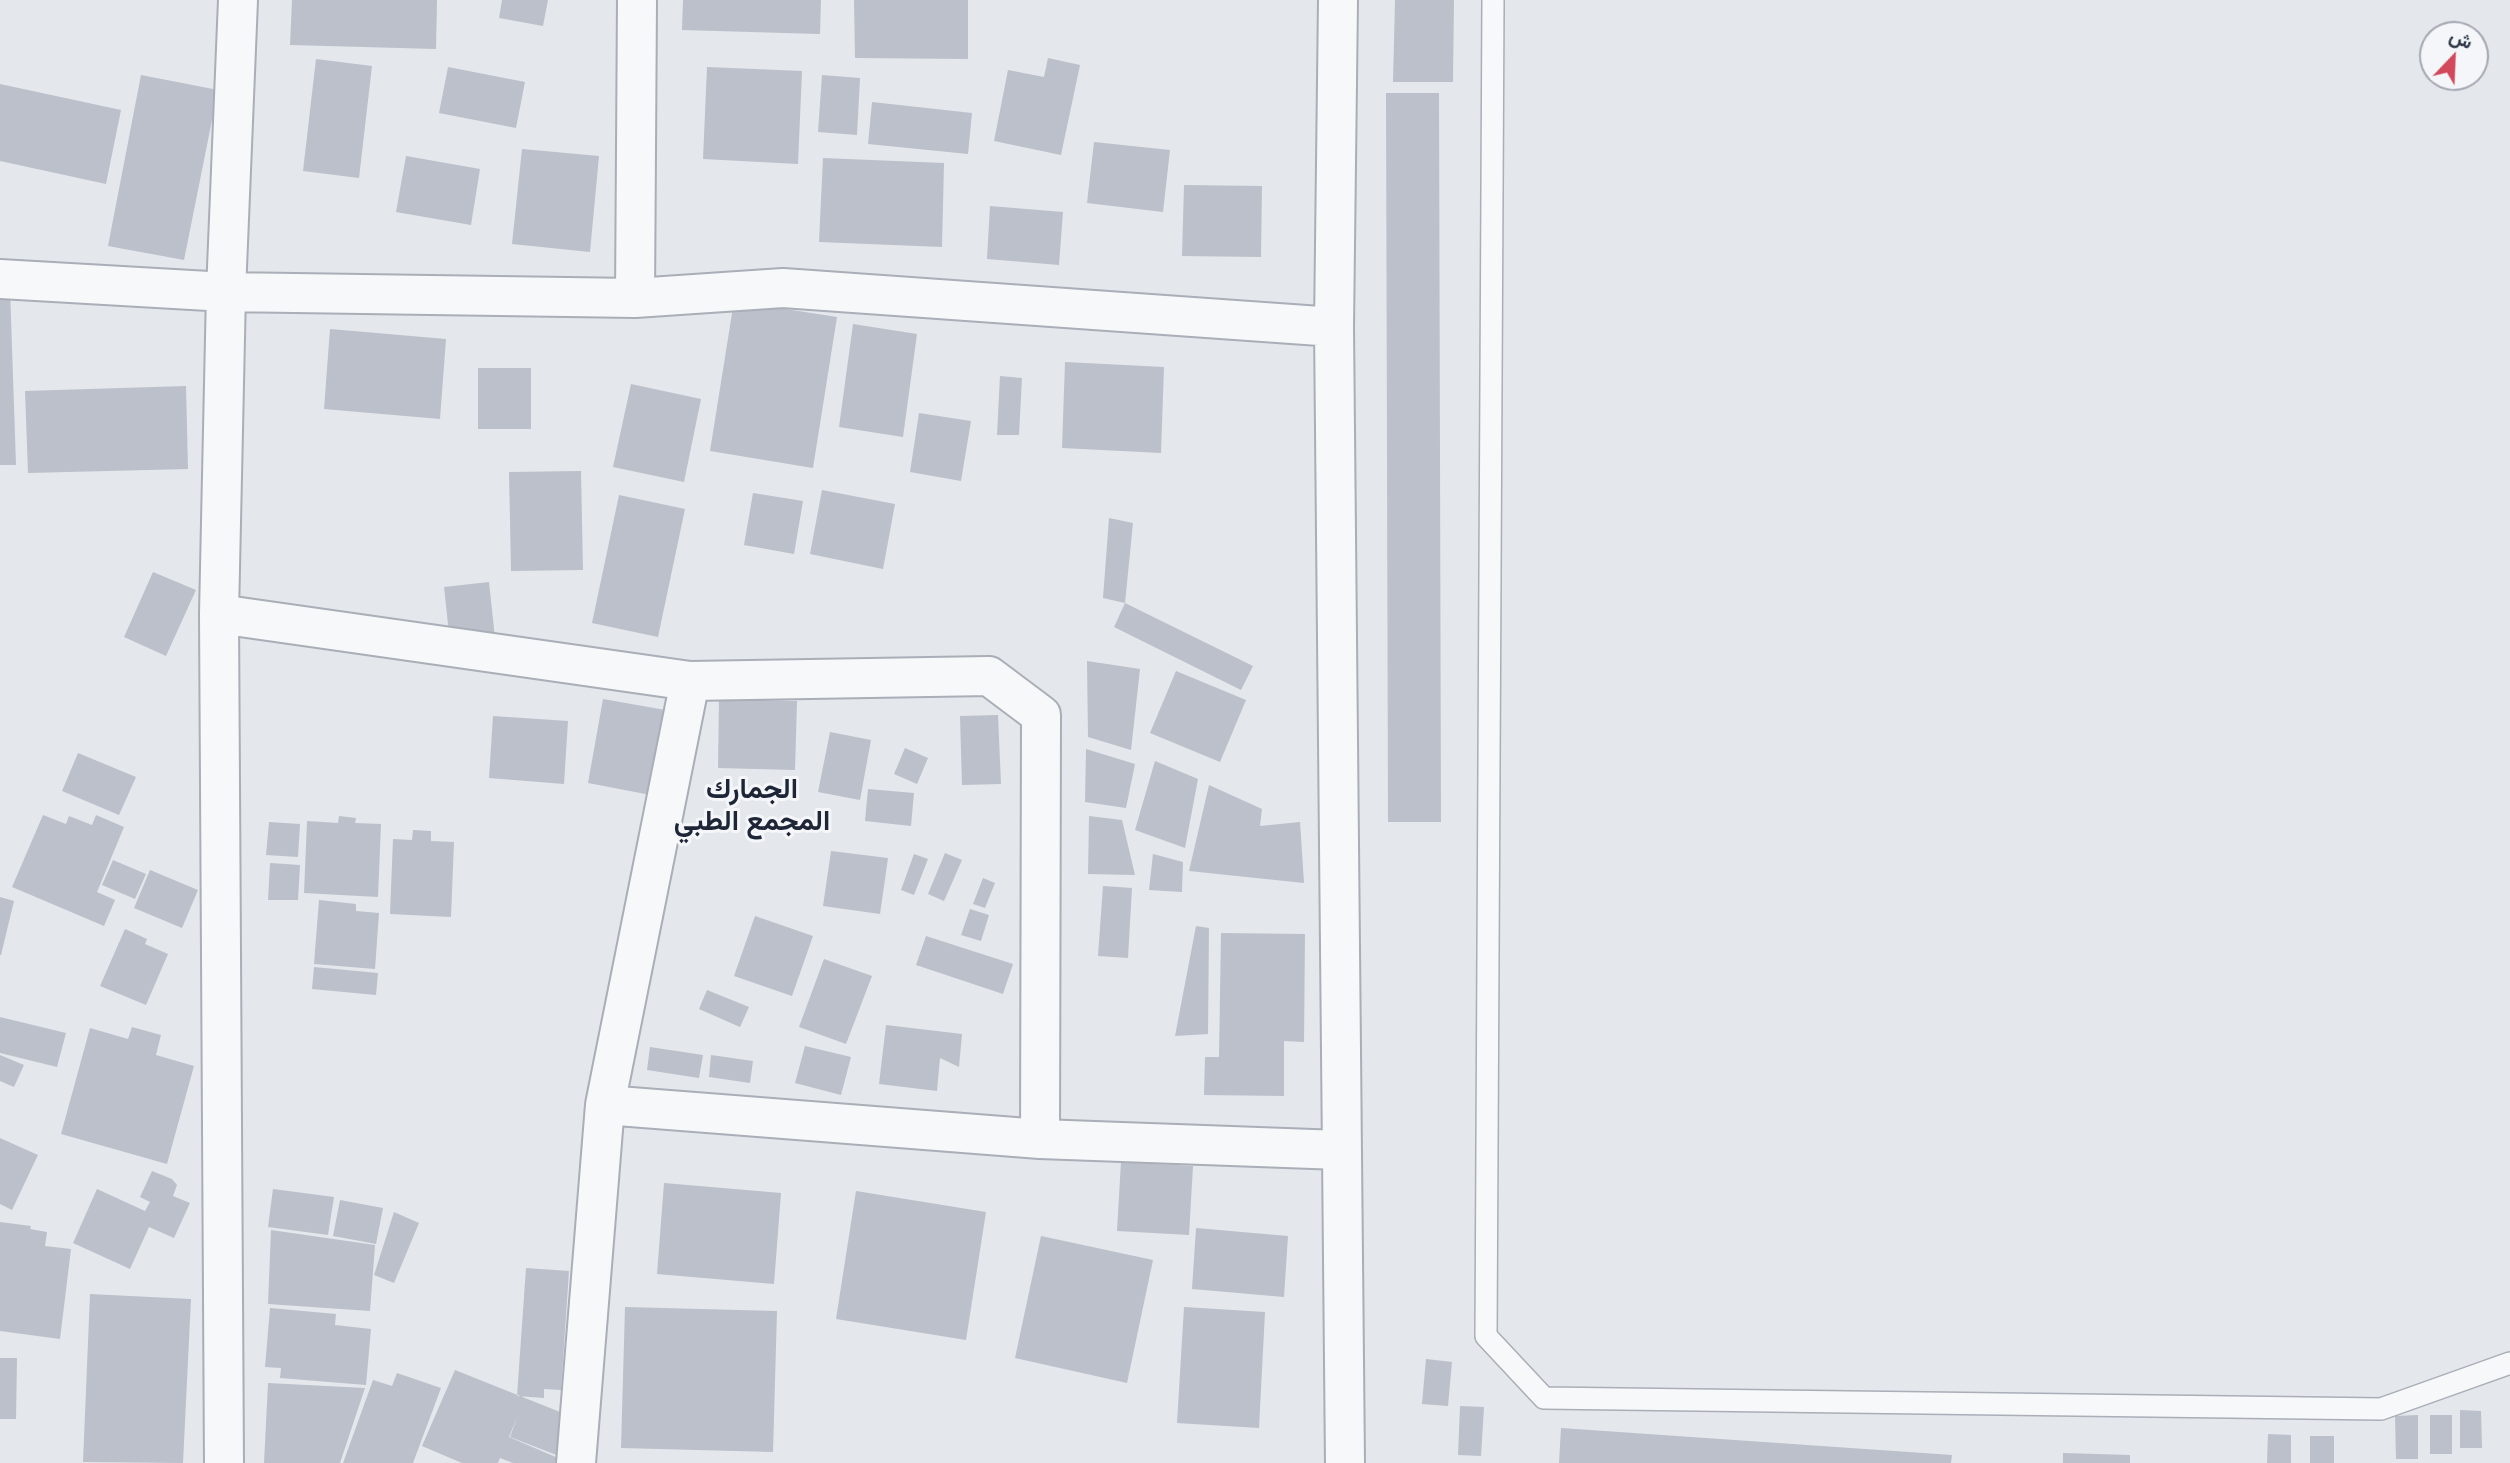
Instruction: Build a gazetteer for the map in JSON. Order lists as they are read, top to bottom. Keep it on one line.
{"districts":["الجمارك المجمع الطبي"],"north":"top right"}
